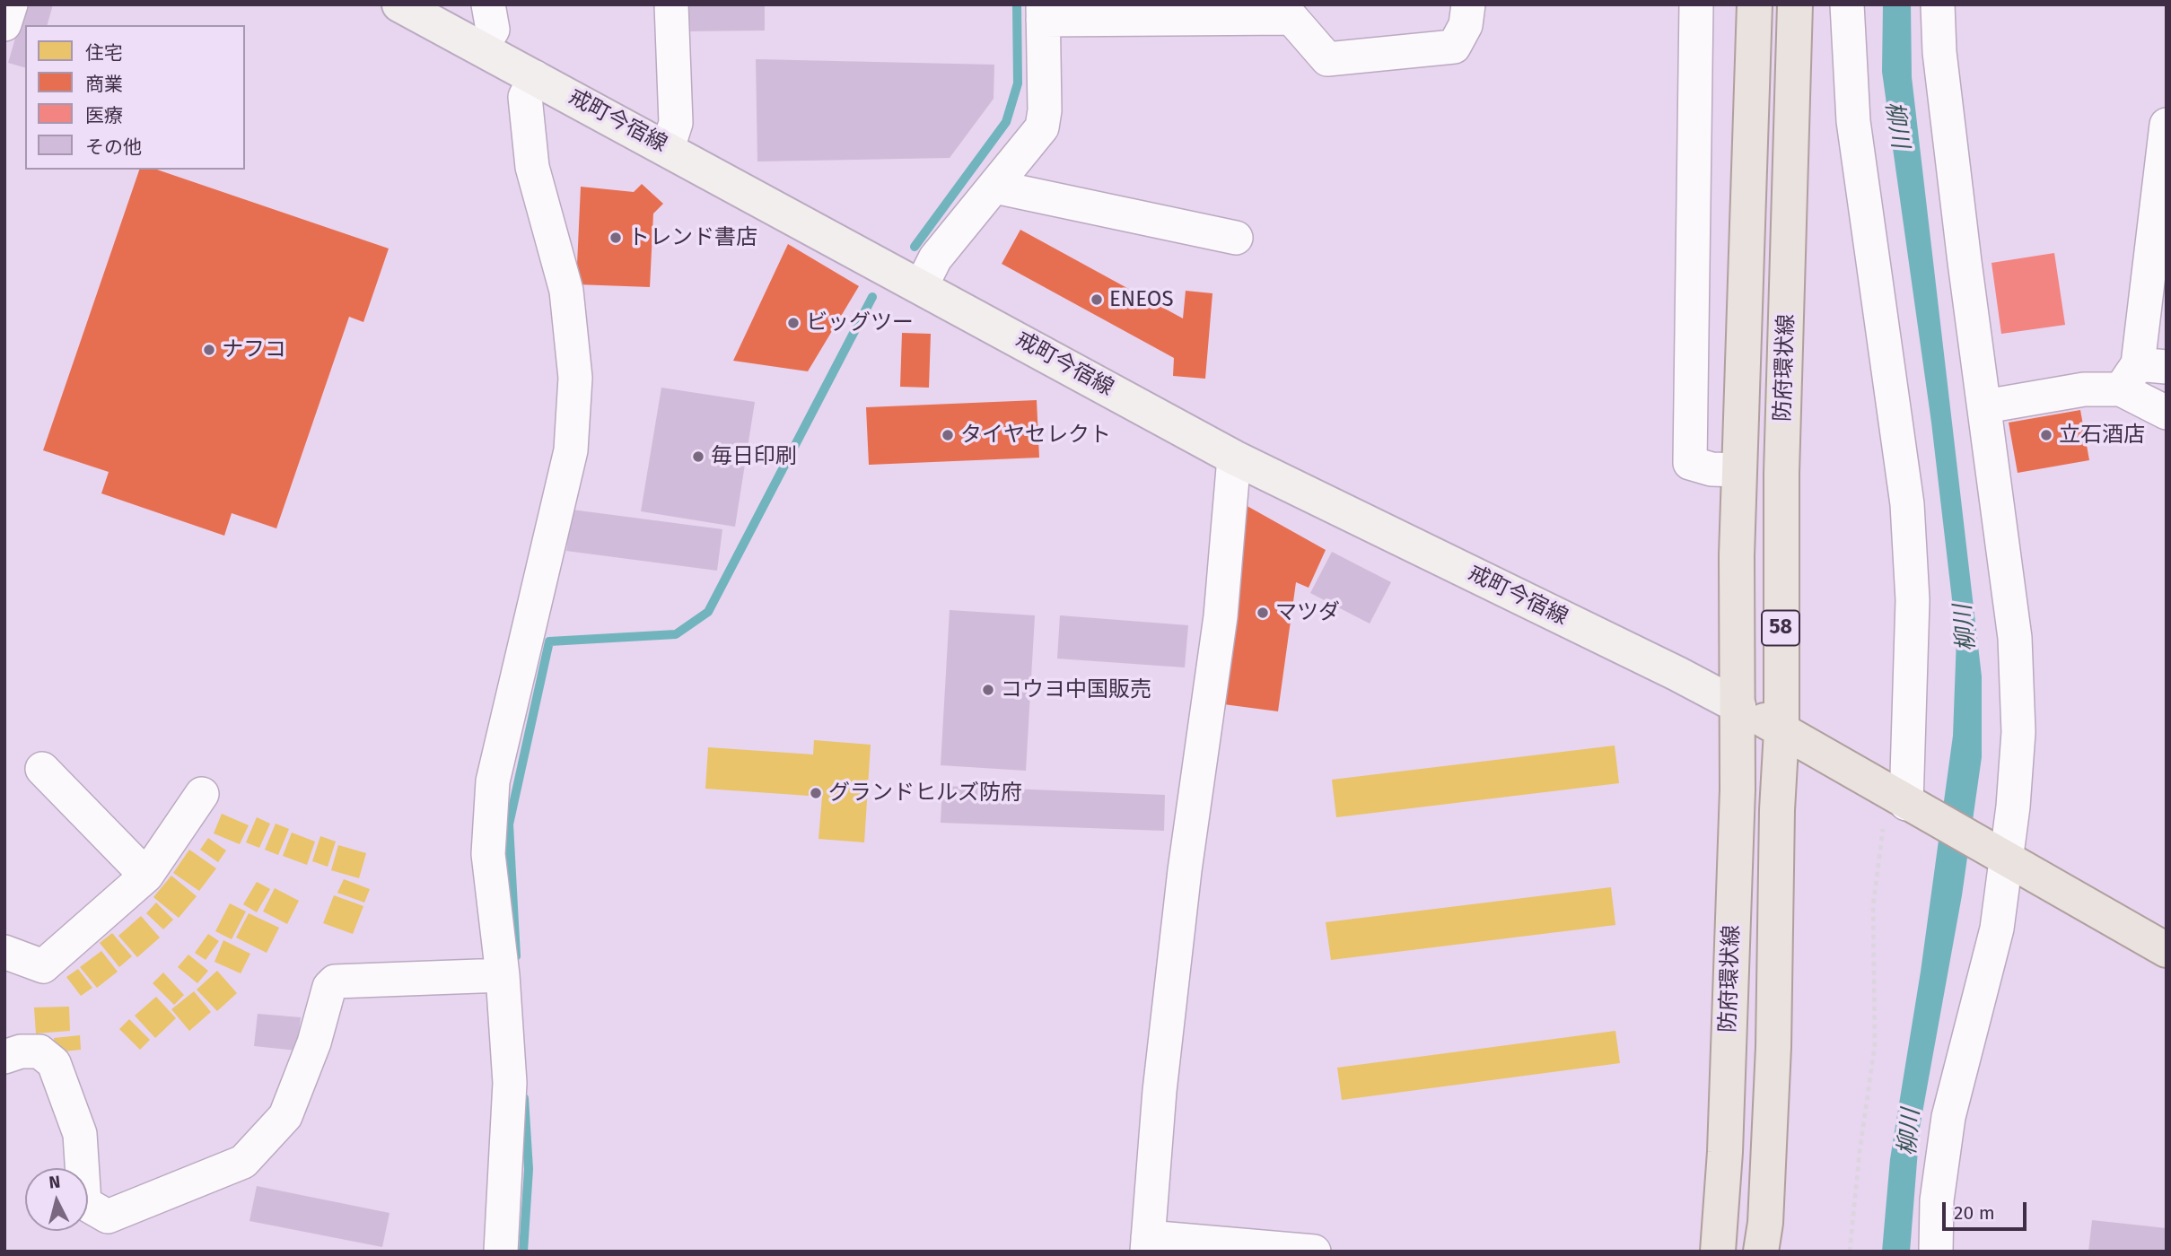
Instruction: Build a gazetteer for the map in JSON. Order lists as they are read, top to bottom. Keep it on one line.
{"streets":{"main road":["防府環状線","58"],"street":["戒町今宿線"]},"crossings":[["戒町今宿線","防府環状線"]],"water":["柳川"],"places":["トレンド書店","ENEOS","ビッグツー","ナフコ","タイヤセレクト","立石酒店","毎日印刷","マツダ","コウヨ中国販売","グランドヒルズ防府"],"legend":["住宅","商業","医療","その他"],"scale_bar":"20 m","north":"top"}
